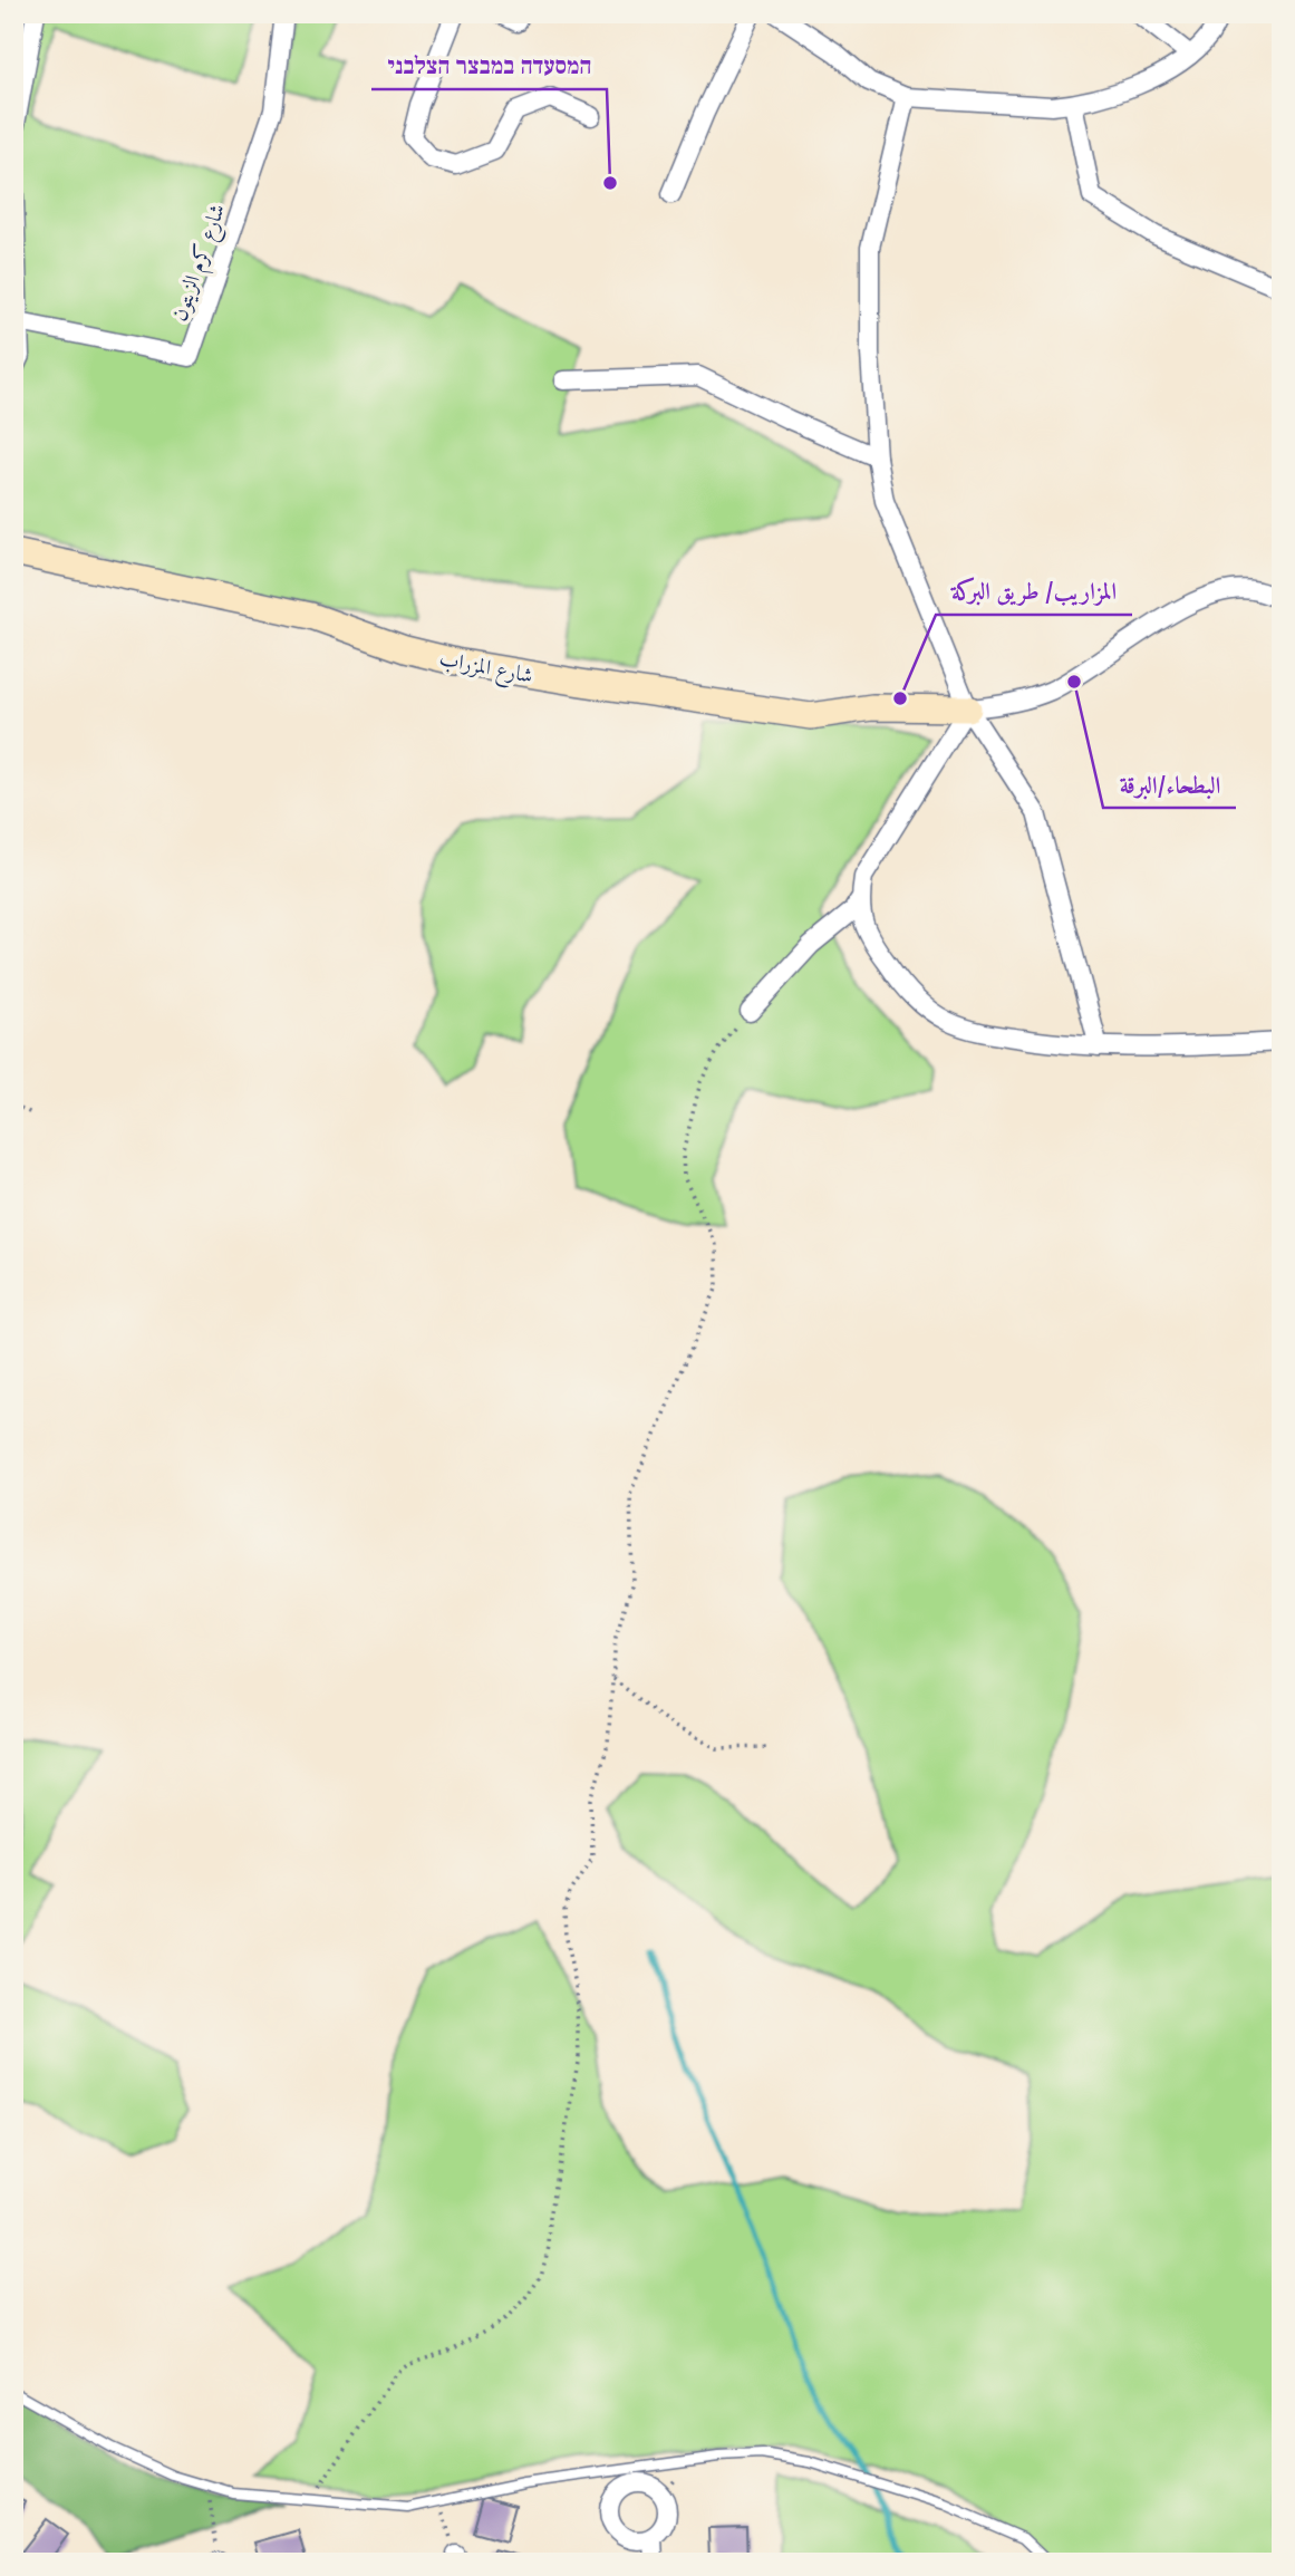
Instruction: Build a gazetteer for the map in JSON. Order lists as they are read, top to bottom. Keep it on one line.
{"streets":{"street":["شارع كرم الزيتون","شارع المزراب"]},"places":["המסעדה במבצר הצלבני","البطحاء/البرقة","المزاريب/ طريق البركة"]}
